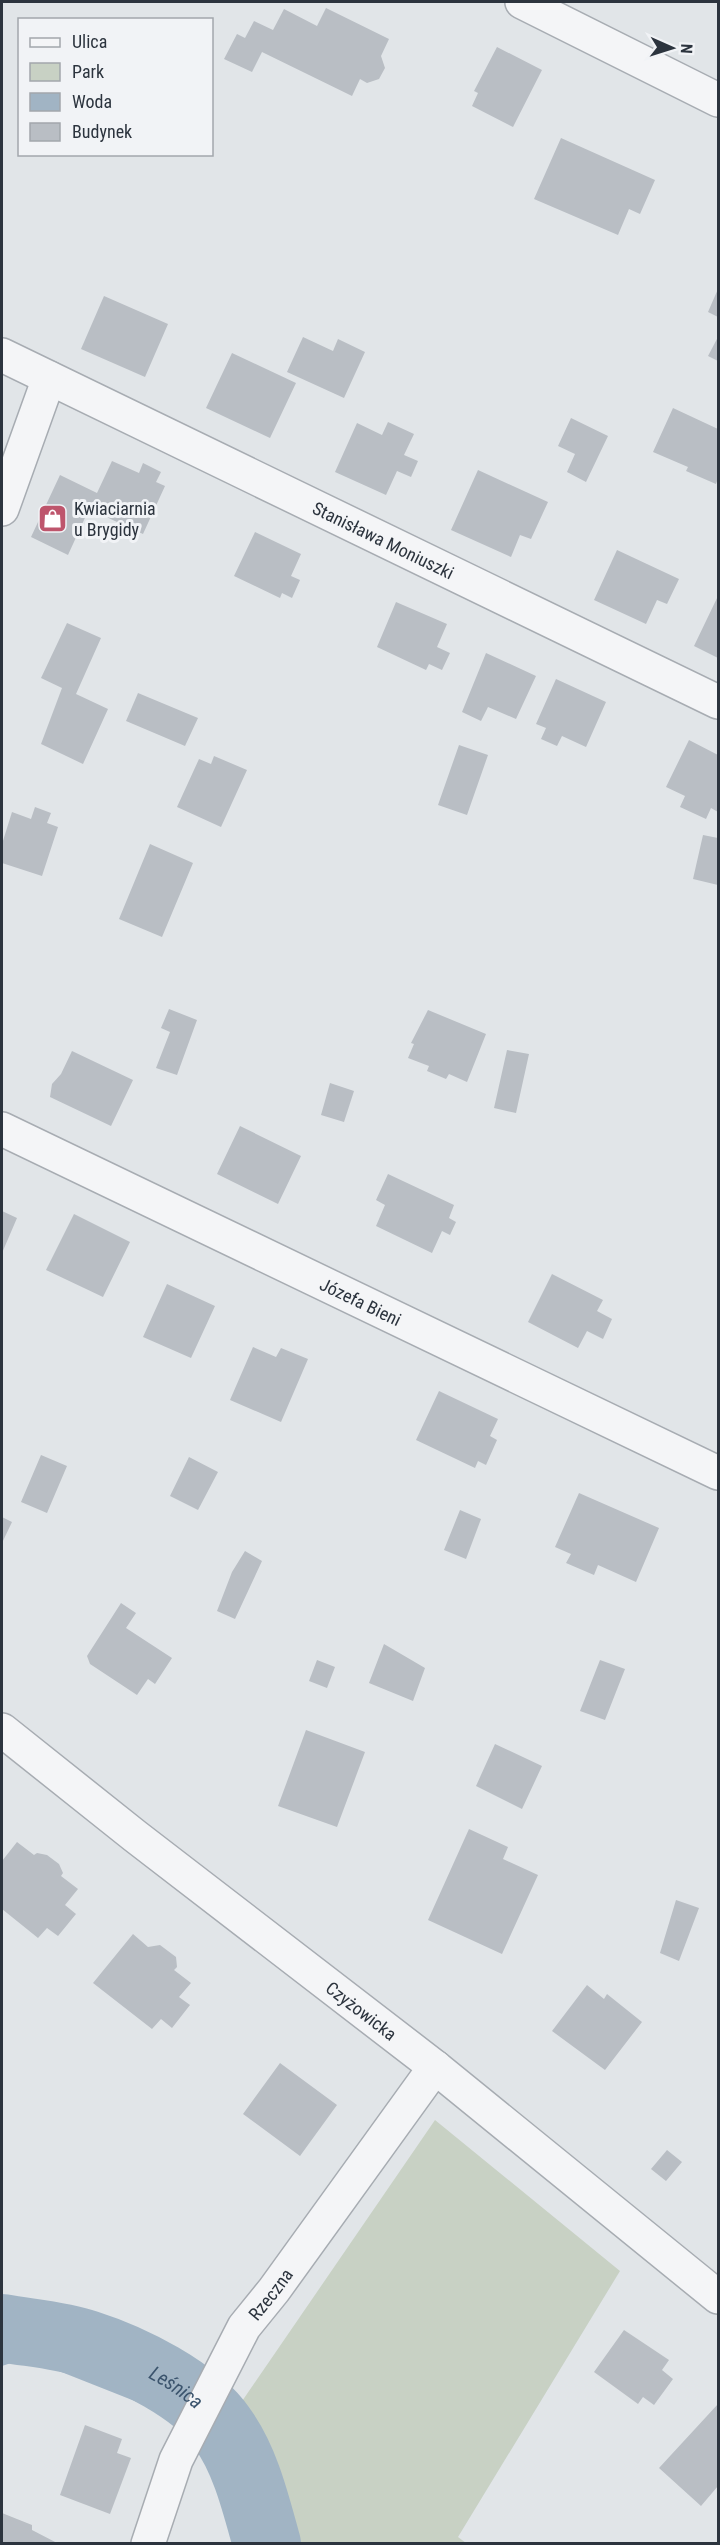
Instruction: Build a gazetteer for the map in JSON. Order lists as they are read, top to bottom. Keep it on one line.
{"streets":{"street":["Stanisława Moniuszki","Józefa Bieni","Czyżowicka","Rzeczna"]},"crossings":[["Czyżowicka","Rzeczna"]],"water":["Leśnica"],"places":{"shop":["Kwiaciarnia u Brygidy"]},"legend":["Ulica","Park","Woda","Budynek"],"north":"right"}
